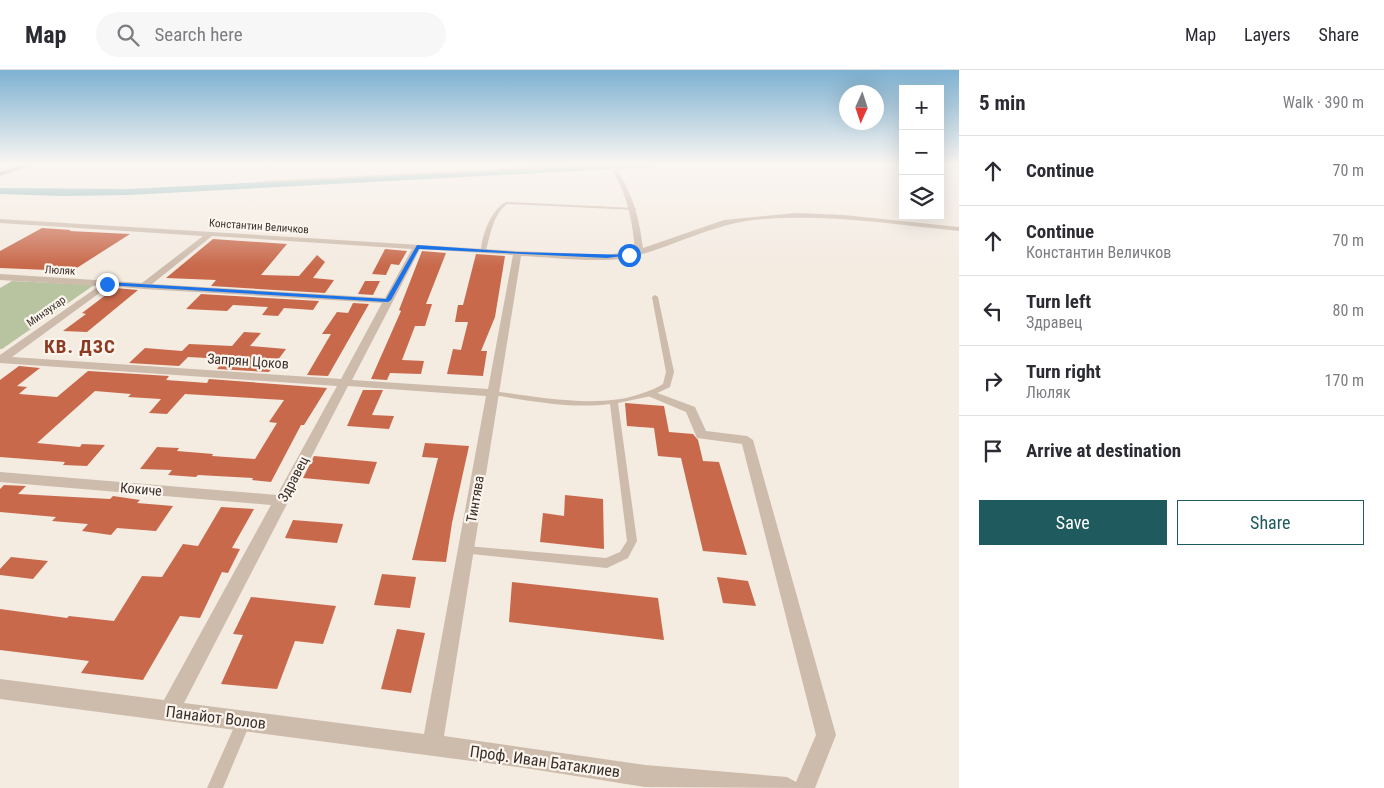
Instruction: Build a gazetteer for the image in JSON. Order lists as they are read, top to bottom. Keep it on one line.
{"streets":{"street":["Константин Величков","Люляк","Минзухар","Запрян Цоков","Здравец","Кокиче","Тинтява","Панайот Волов","Проф. Иван Батаклиев"]},"crossings":[["Константин Величков","Здравец"],["Константин Величков","Тинтява"],["Люляк","Минзухар"],["Люляк","Здравец"],["Минзухар","Запрян Цоков"],["Запрян Цоков","Здравец"],["Запрян Цоков","Тинтява"],["Здравец","Кокиче"],["Здравец","Панайот Волов"],["Тинтява","Панайот Волов"],["Тинтява","Проф. Иван Батаклиев"],["Панайот Волов","Проф. Иван Батаклиев"]],"districts":["КВ. ДЗС"],"north":"bottom","page":{"header":"Map","search":"Search here","nav":["Map","Layers","Share"],"heading":["5 min","Walk · 390 m"],"map_buttons":["+","−"],"list":[["Continue","70 m"],["Continue","Константин Величков","70 m"],["Turn left","Здравец","80 m"],["Turn right","Люляк","170 m"],"Arrive at destination"],"buttons":["Save","Share"]}}
